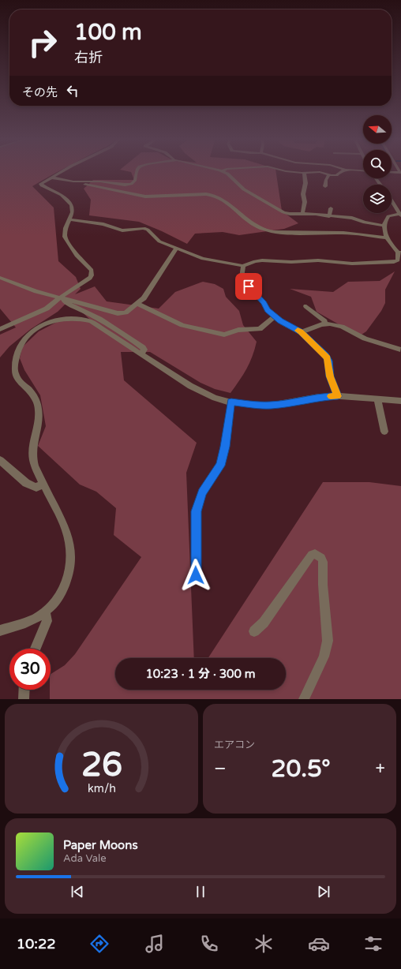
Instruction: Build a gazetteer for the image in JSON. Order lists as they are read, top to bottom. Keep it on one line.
{"north":"left","page":{"turn":["100 m","右折"],"then":"その先","limit":"30","trip":"10:23 · 1 分 · 300 m","tile":"エアコン","heat":["−","20.5°","+"],"song":["Paper Moons","Ada Vale"],"tabs":"10:22","gauge":["26","km/h"]}}
